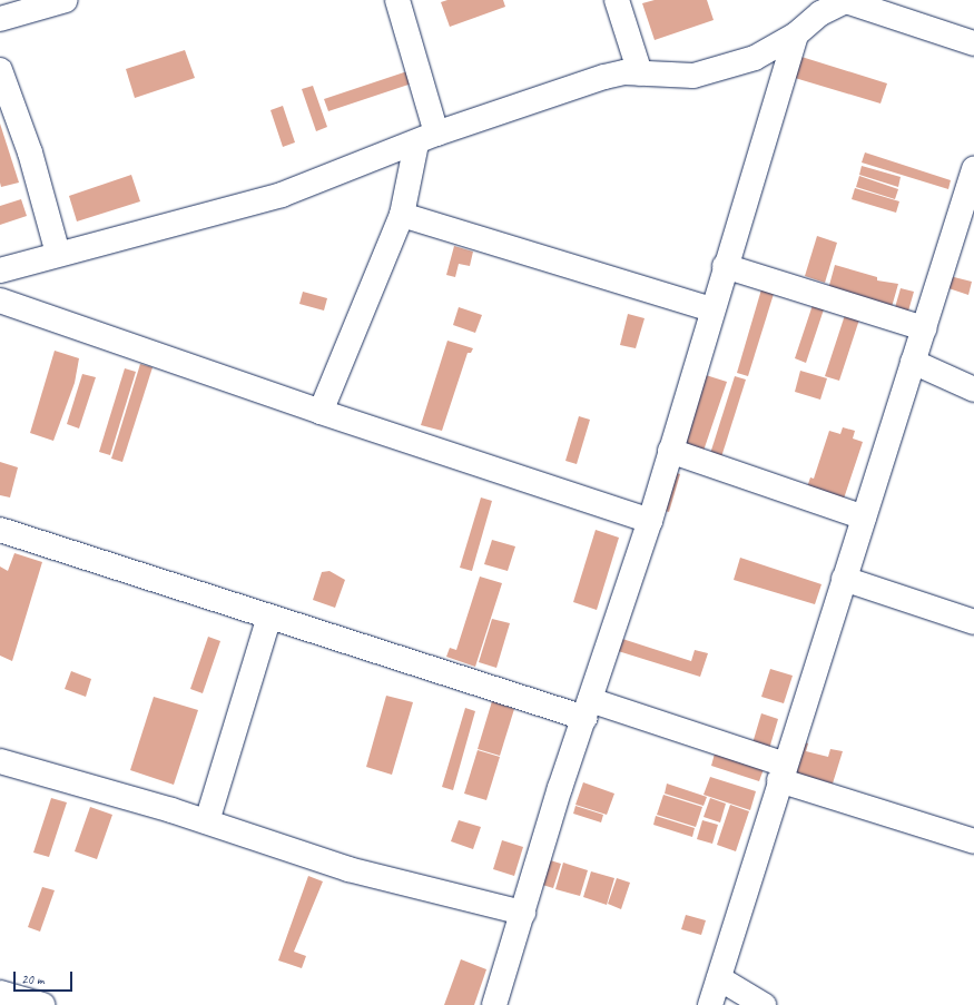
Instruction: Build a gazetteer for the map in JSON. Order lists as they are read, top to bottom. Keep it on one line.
{"scale_bar":"20 m"}
